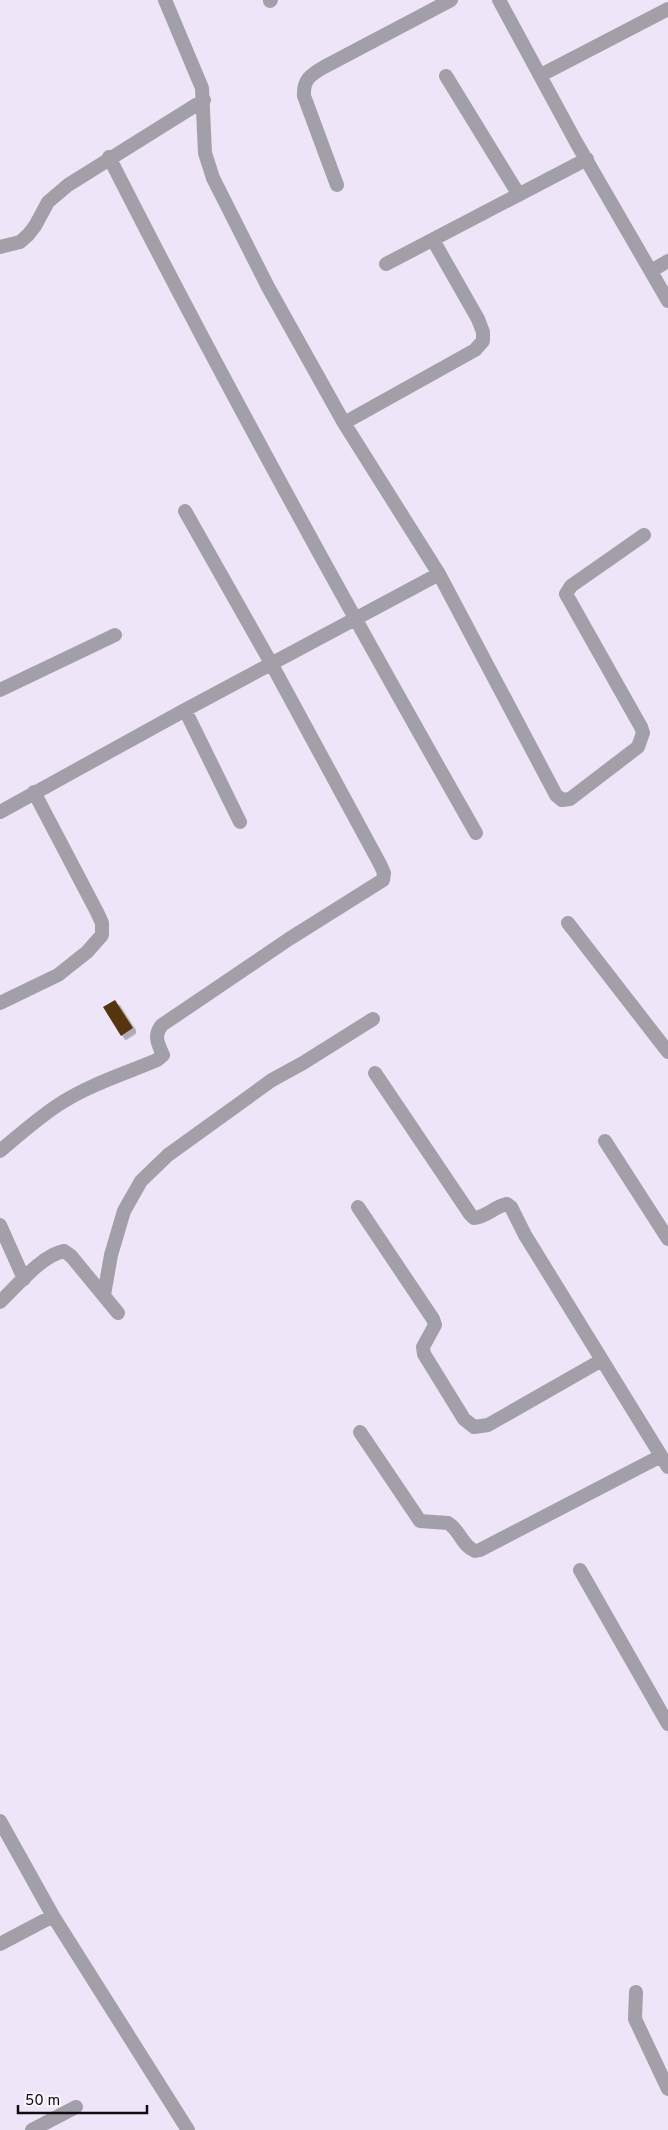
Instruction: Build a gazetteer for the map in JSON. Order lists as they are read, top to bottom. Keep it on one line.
{"scale_bar":"50 m"}
